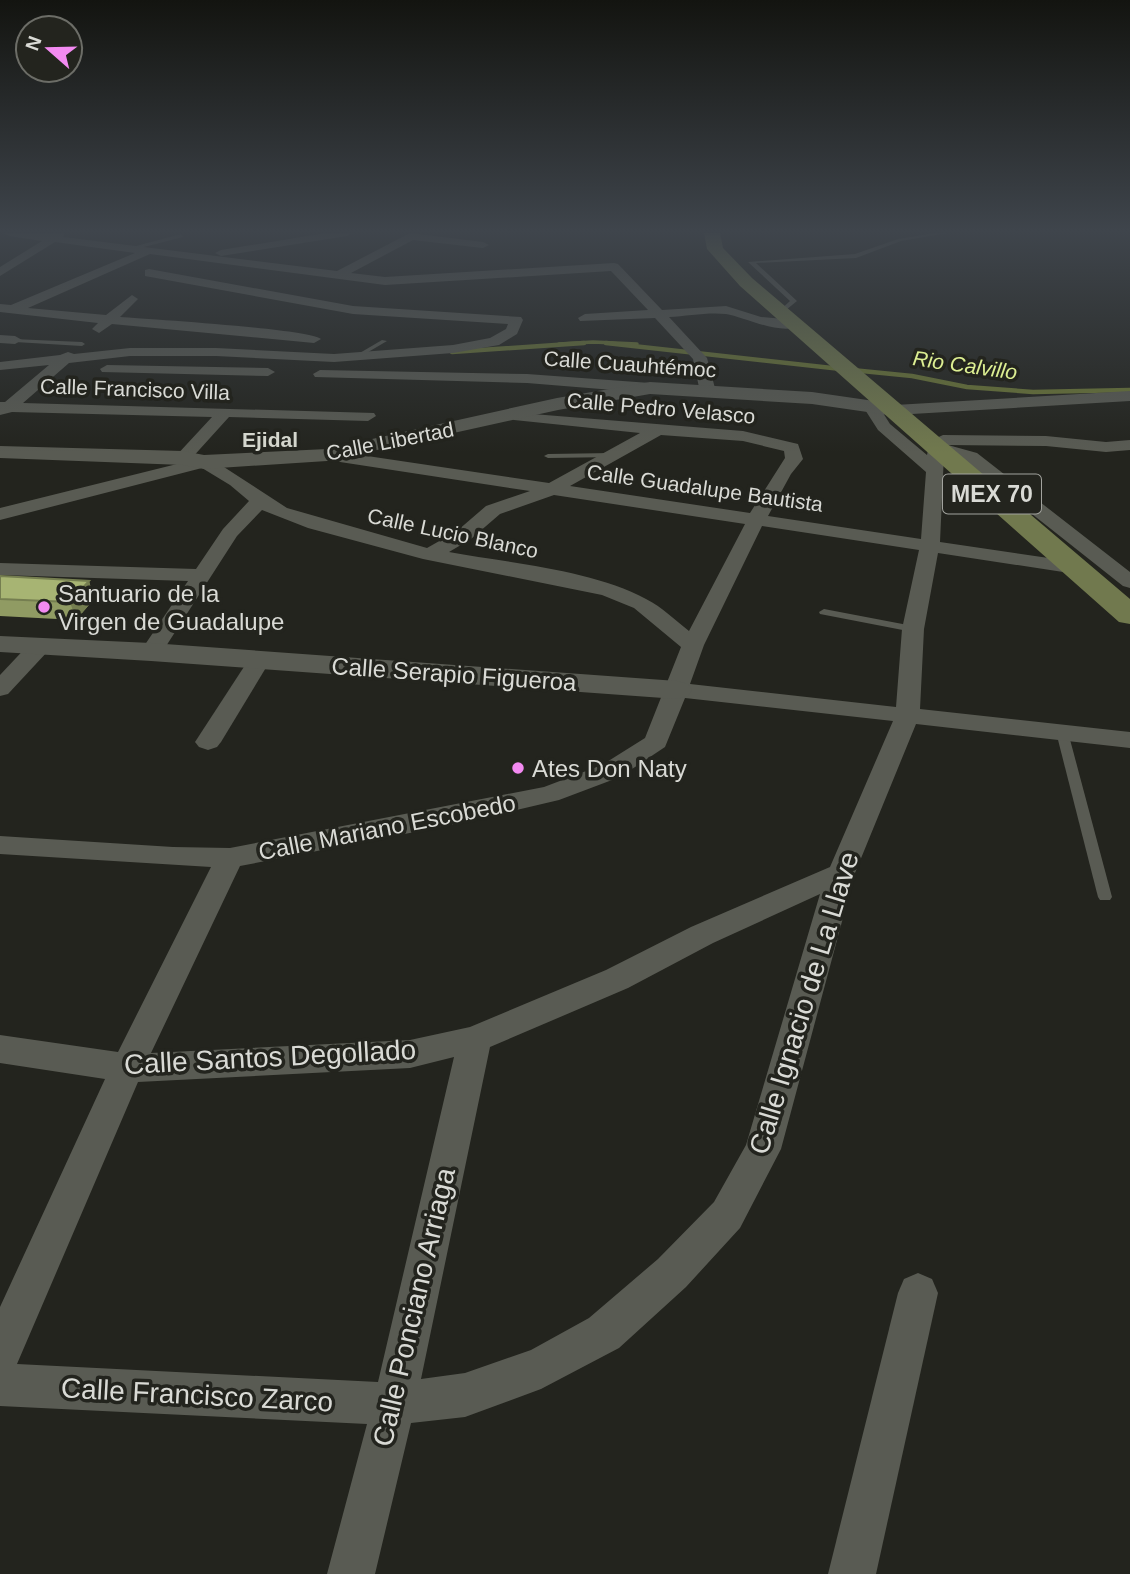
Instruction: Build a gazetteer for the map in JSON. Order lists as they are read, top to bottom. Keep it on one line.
{"streets":{"main road":["MEX 70"],"street":["Calle Cuauhtémoc","Calle Francisco Villa","Calle Pedro Velasco","Calle Libertad","Calle Guadalupe Bautista","Calle Lucio Blanco","Calle Serapio Figueroa","Calle Mariano Escobedo","Calle Ignacio de La Llave","Calle Santos Degollado","Calle Ponciano Arriaga","Calle Francisco Zarco"]},"crossings":[["Calle Cuauhtémoc","Calle Libertad"],["Calle Cuauhtémoc","MEX 70"],["Calle Pedro Velasco","Calle Libertad"],["Calle Pedro Velasco","Calle Mariano Escobedo"],["Calle Libertad","Calle Guadalupe Bautista"],["Calle Libertad","Calle Lucio Blanco"],["Calle Guadalupe Bautista","MEX 70"],["Calle Guadalupe Bautista","Calle Mariano Escobedo"],["Calle Guadalupe Bautista","Calle Ignacio de La Llave"],["MEX 70","Calle Ignacio de La Llave"],["Calle Lucio Blanco","Calle Mariano Escobedo"],["Calle Serapio Figueroa","Calle Mariano Escobedo"],["Calle Serapio Figueroa","Calle Ignacio de La Llave"],["Calle Ignacio de La Llave","Calle Santos Degollado"],["Calle Ignacio de La Llave","Calle Ponciano Arriaga"],["Calle Ignacio de La Llave","Calle Francisco Zarco"],["Calle Santos Degollado","Calle Ponciano Arriaga"],["Calle Ponciano Arriaga","Calle Francisco Zarco"]],"districts":["Ejidal"],"water":["Rio Calvillo"],"places":["Santuario de la Virgen de Guadalupe","Ates Don Naty"],"north":"left"}
